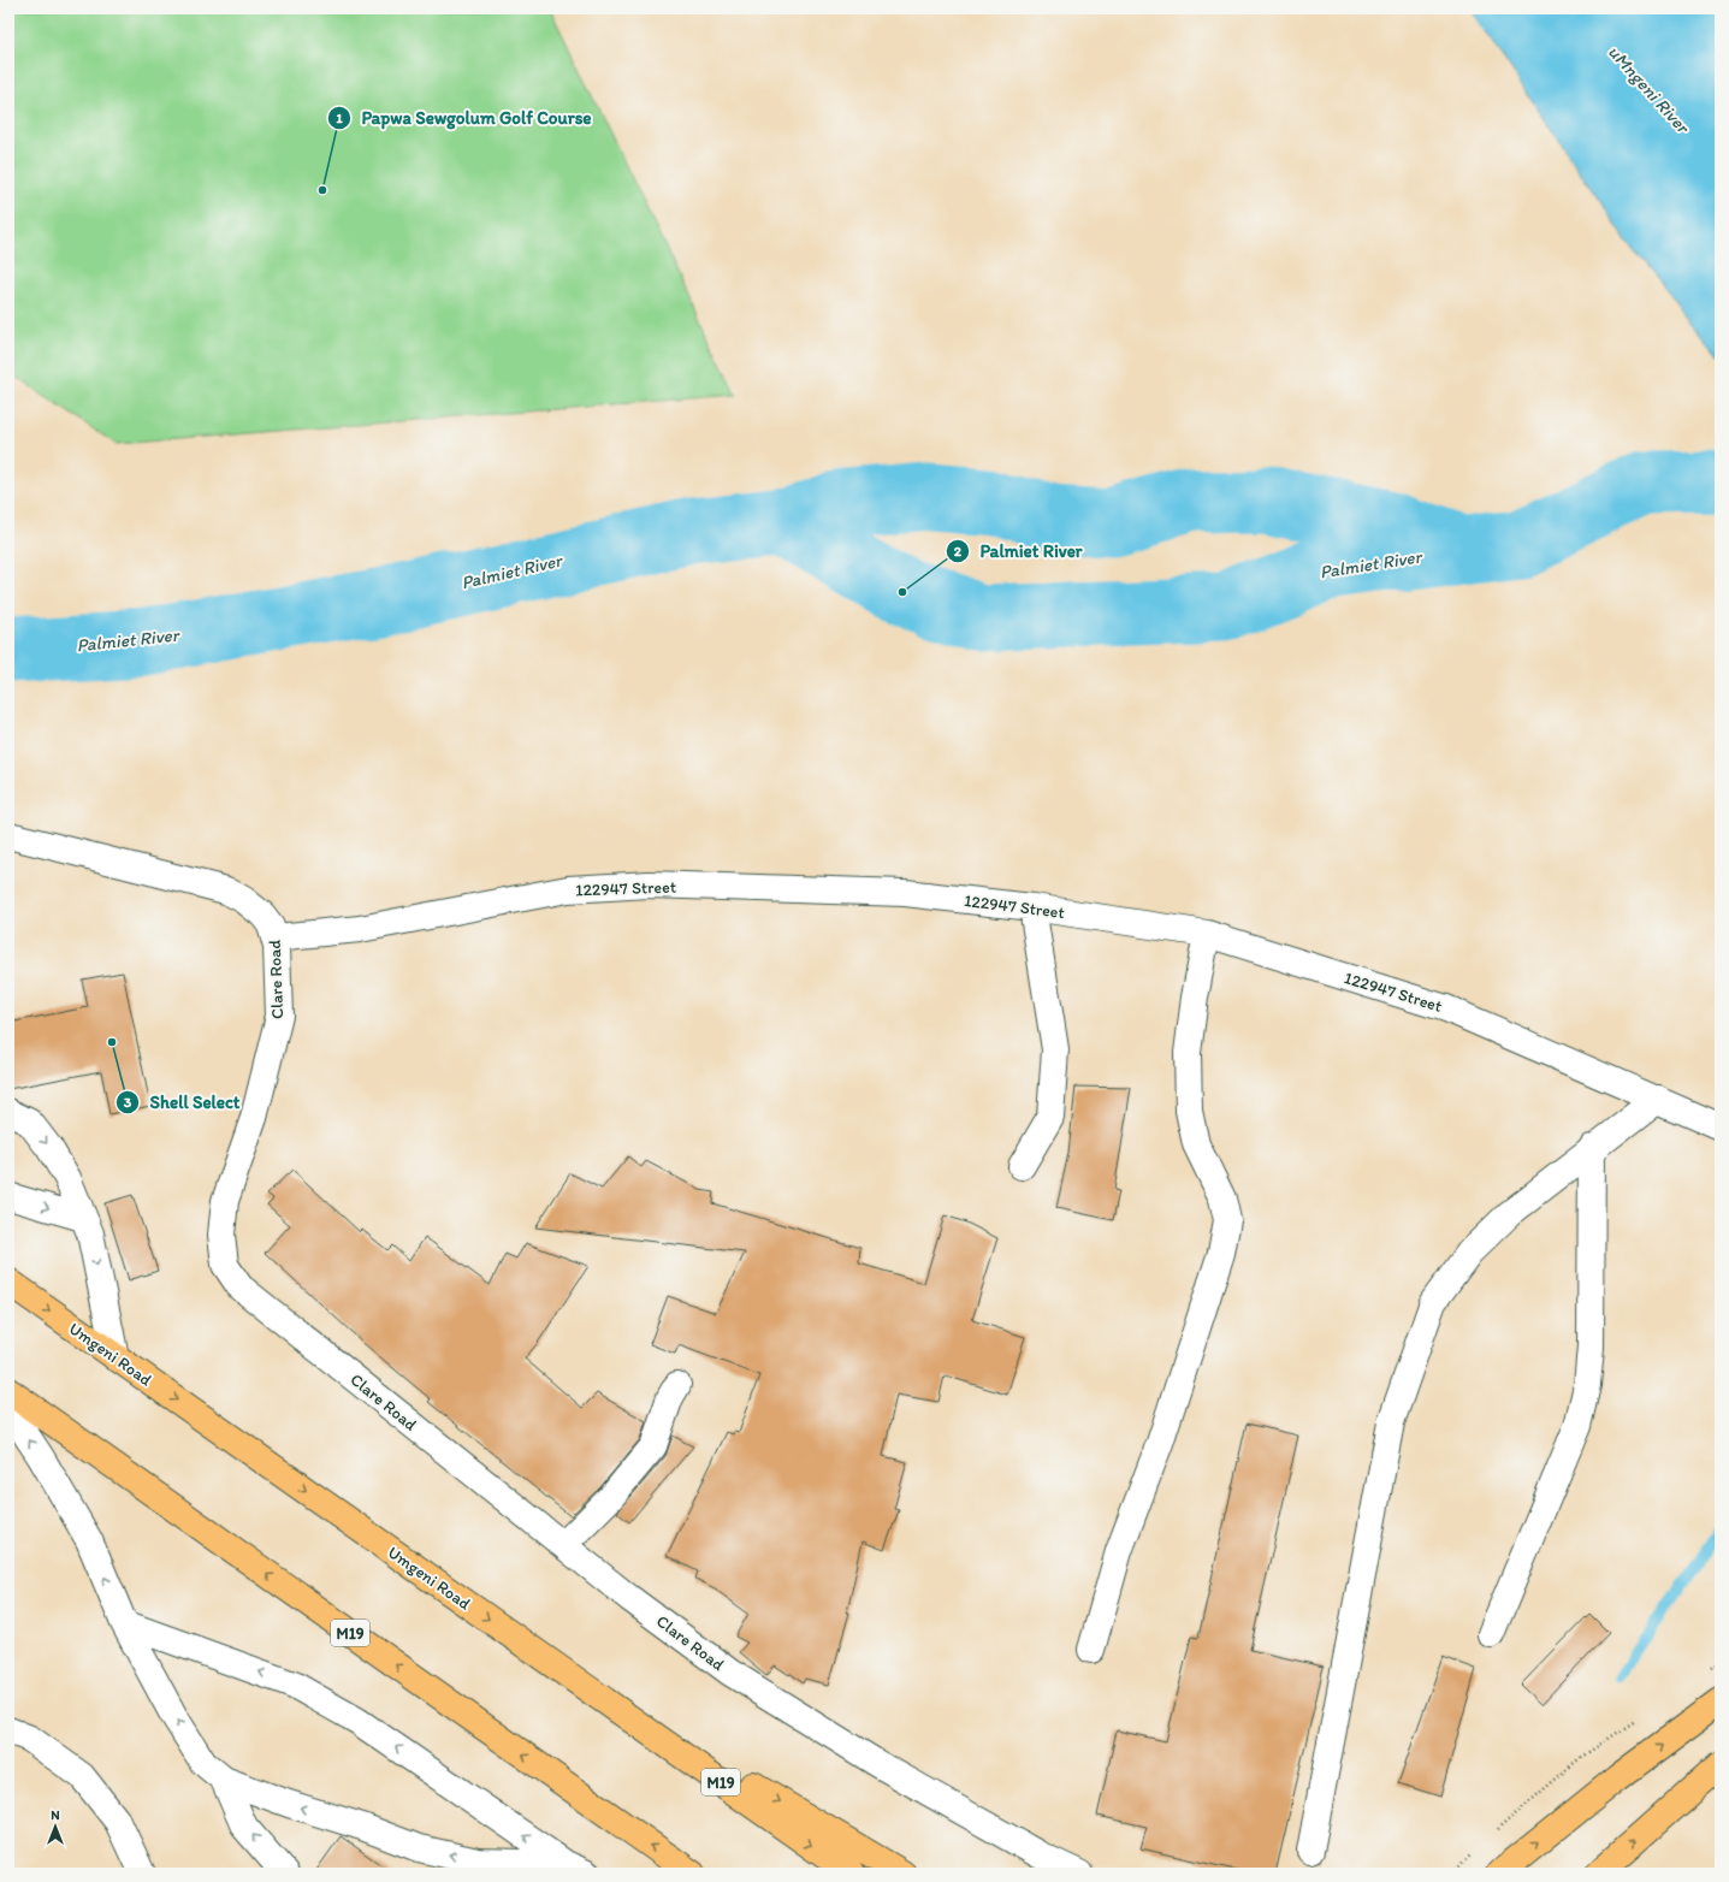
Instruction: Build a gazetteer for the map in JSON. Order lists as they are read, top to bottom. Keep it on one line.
{"streets":{"highway":["Umgeni Road","M19"],"street":["122947 Street","Clare Road"]},"crossings":[["122947 Street","Clare Road"]],"water":["uMngeni River","Palmiet River"],"places":["Papwa Sewgolum Golf Course","Palmiet River","Shell Select"],"north":"top"}
